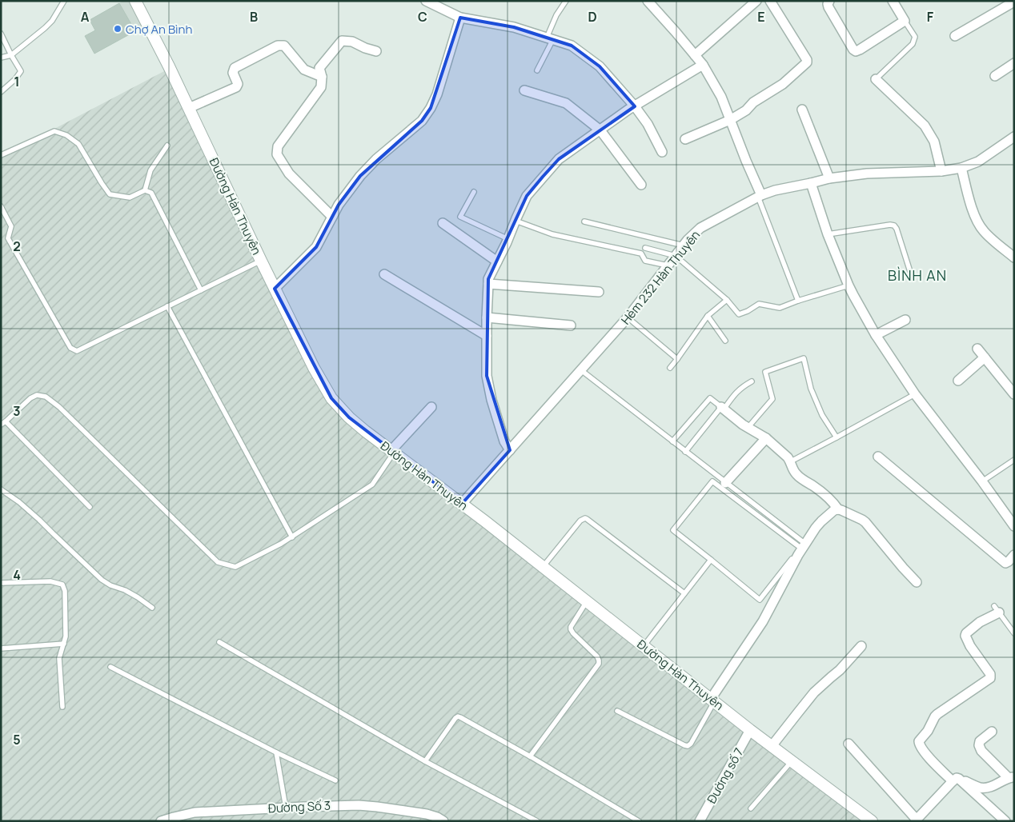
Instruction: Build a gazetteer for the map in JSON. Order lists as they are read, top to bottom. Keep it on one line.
{"streets":{"street":["Đường Hàn Thuyên","Hẻm 232 Hàn Thuyên","Đường số 7","Đường Số 3"]},"crossings":[["Đường Hàn Thuyên","Hẻm 232 Hàn Thuyên"],["Đường Hàn Thuyên","Đường số 7"]],"districts":["BÌNH AN"],"places":["Chợ An Bình"],"grid":{"columns":["A","B","C","D","E","F"],"rows":["1","2","3","4","5"]}}
